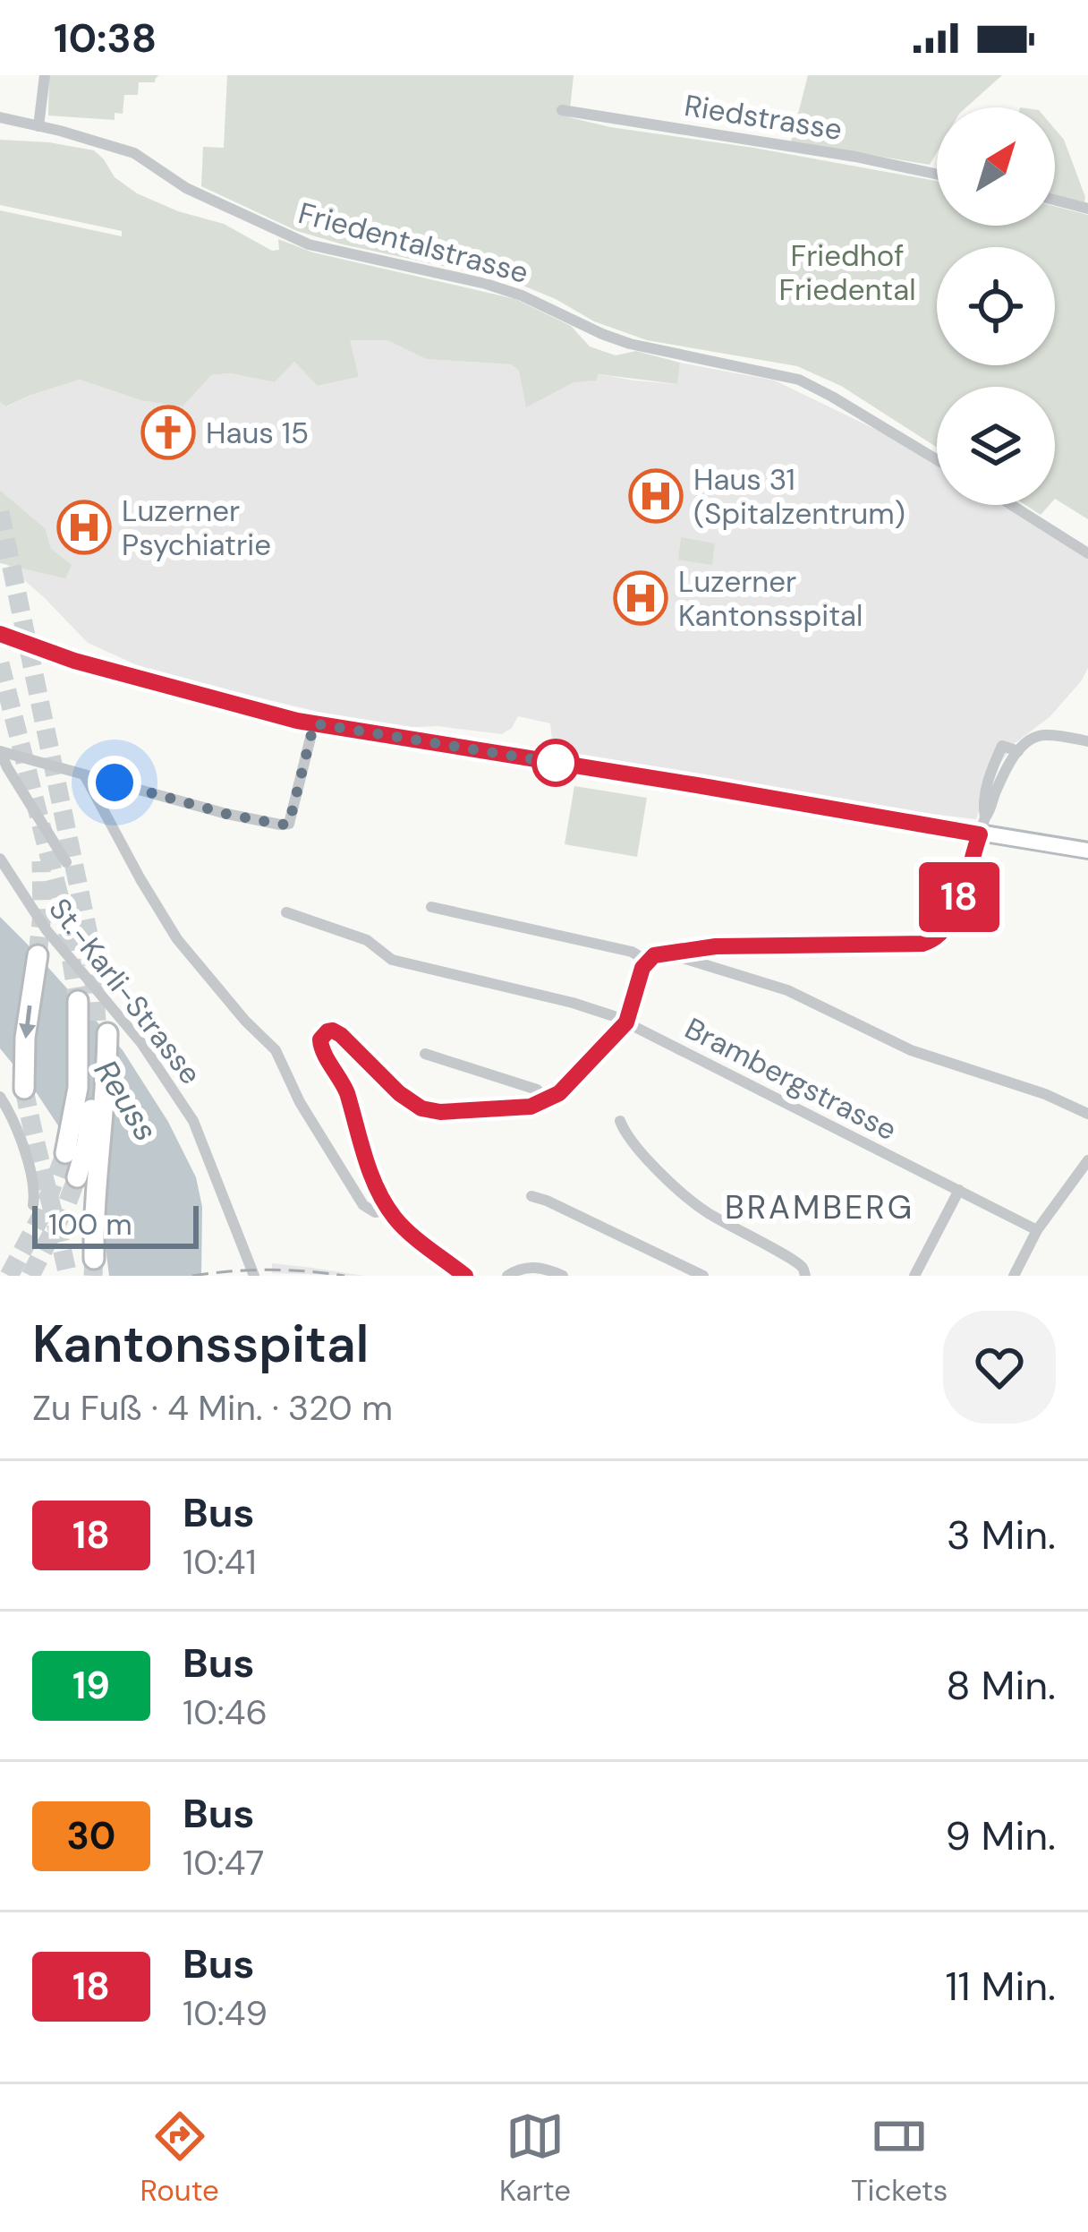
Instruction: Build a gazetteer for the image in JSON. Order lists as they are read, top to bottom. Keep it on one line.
{"streets":{"street":["Riedstrasse","Friedentalstrasse","St.-Karli-Strasse","Brambergstrasse"]},"districts":["BRAMBERG"],"water":["Reuss"],"parks":["Friedhof Friedental"],"places":{"church":["Haus 15"],"hospital":["Haus 31 (Spitalzentrum)","Luzerner Psychiatrie","Luzerner Kantonsspital"]},"lines":["bus line 18"],"scale_bar":"100 m","north":"top right","page":{"status":"10:38","on_map":"18","scale":"100 m","heading":["Kantonsspital","Zu Fuß · 4 Min. · 320 m"],"list":[{"mark":"18","name":"Bus","note":"10:41","value":"3 Min."},{"mark":"19","name":"Bus","note":"10:46","value":"8 Min."},{"mark":"30","name":"Bus","note":"10:47","value":"9 Min."},{"mark":"18","name":"Bus","note":"10:49","value":"11 Min."}],"tabs":["Route","Karte","Tickets"]}}
